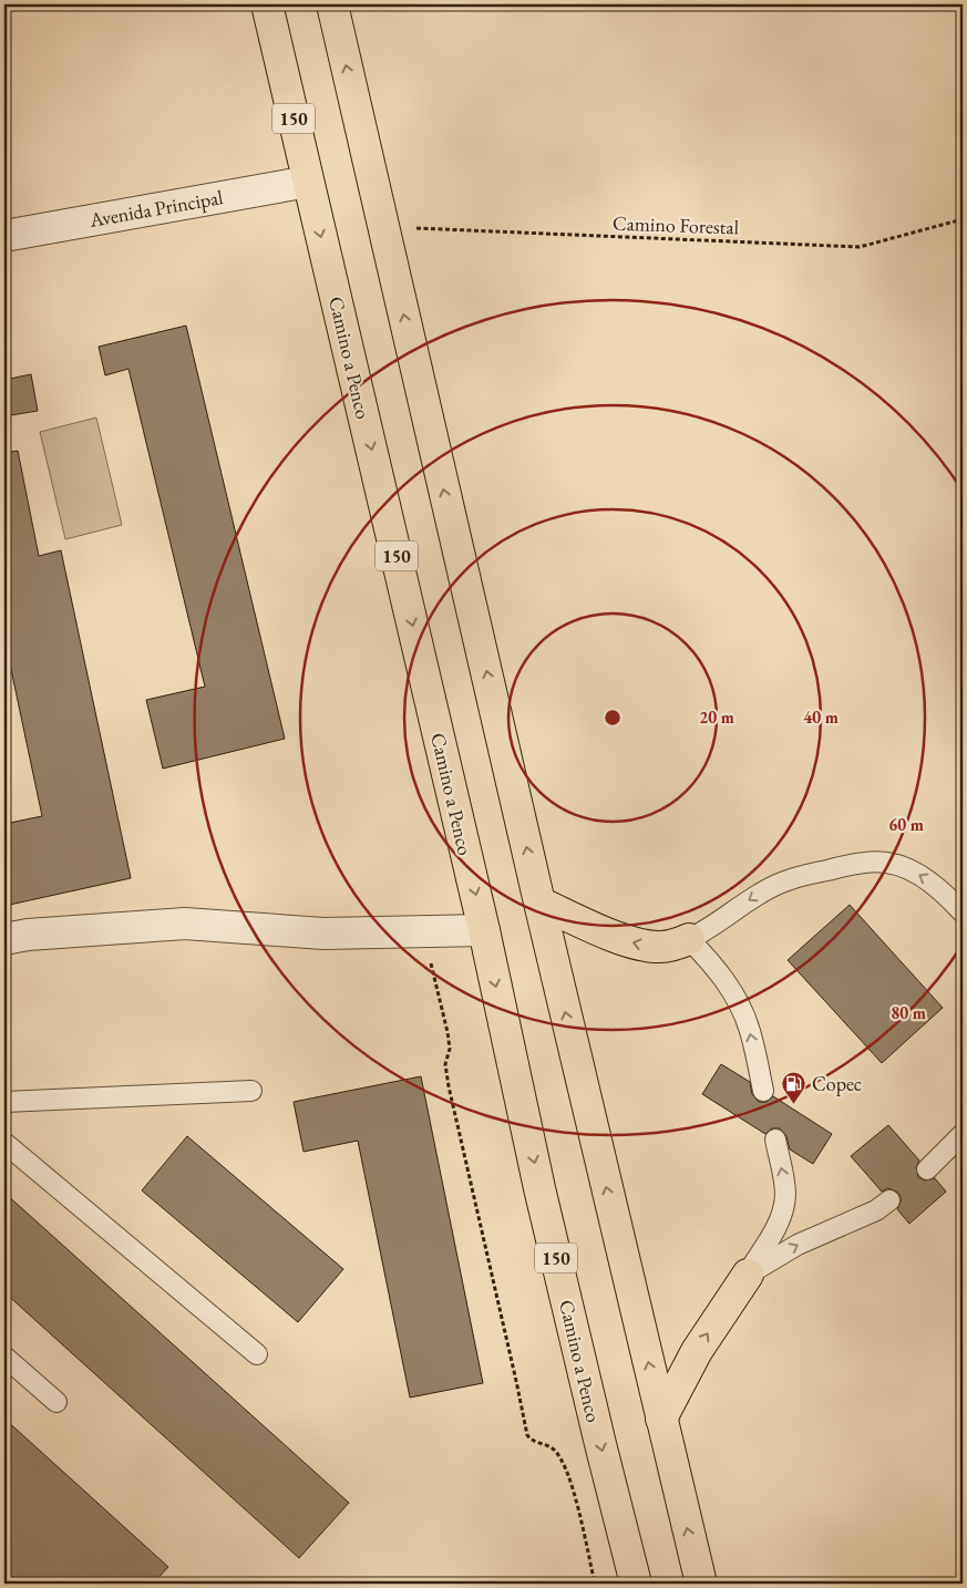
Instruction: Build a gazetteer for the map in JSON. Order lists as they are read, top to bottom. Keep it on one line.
{"streets":{"highway":["150","Camino a Penco"],"street":["Avenida Principal"],"path":["Camino Forestal"]},"crossings":[["Avenida Principal","Camino a Penco"]],"places":{"fuel station":["Copec"]},"rings":["20 m","40 m","60 m","80 m"]}
